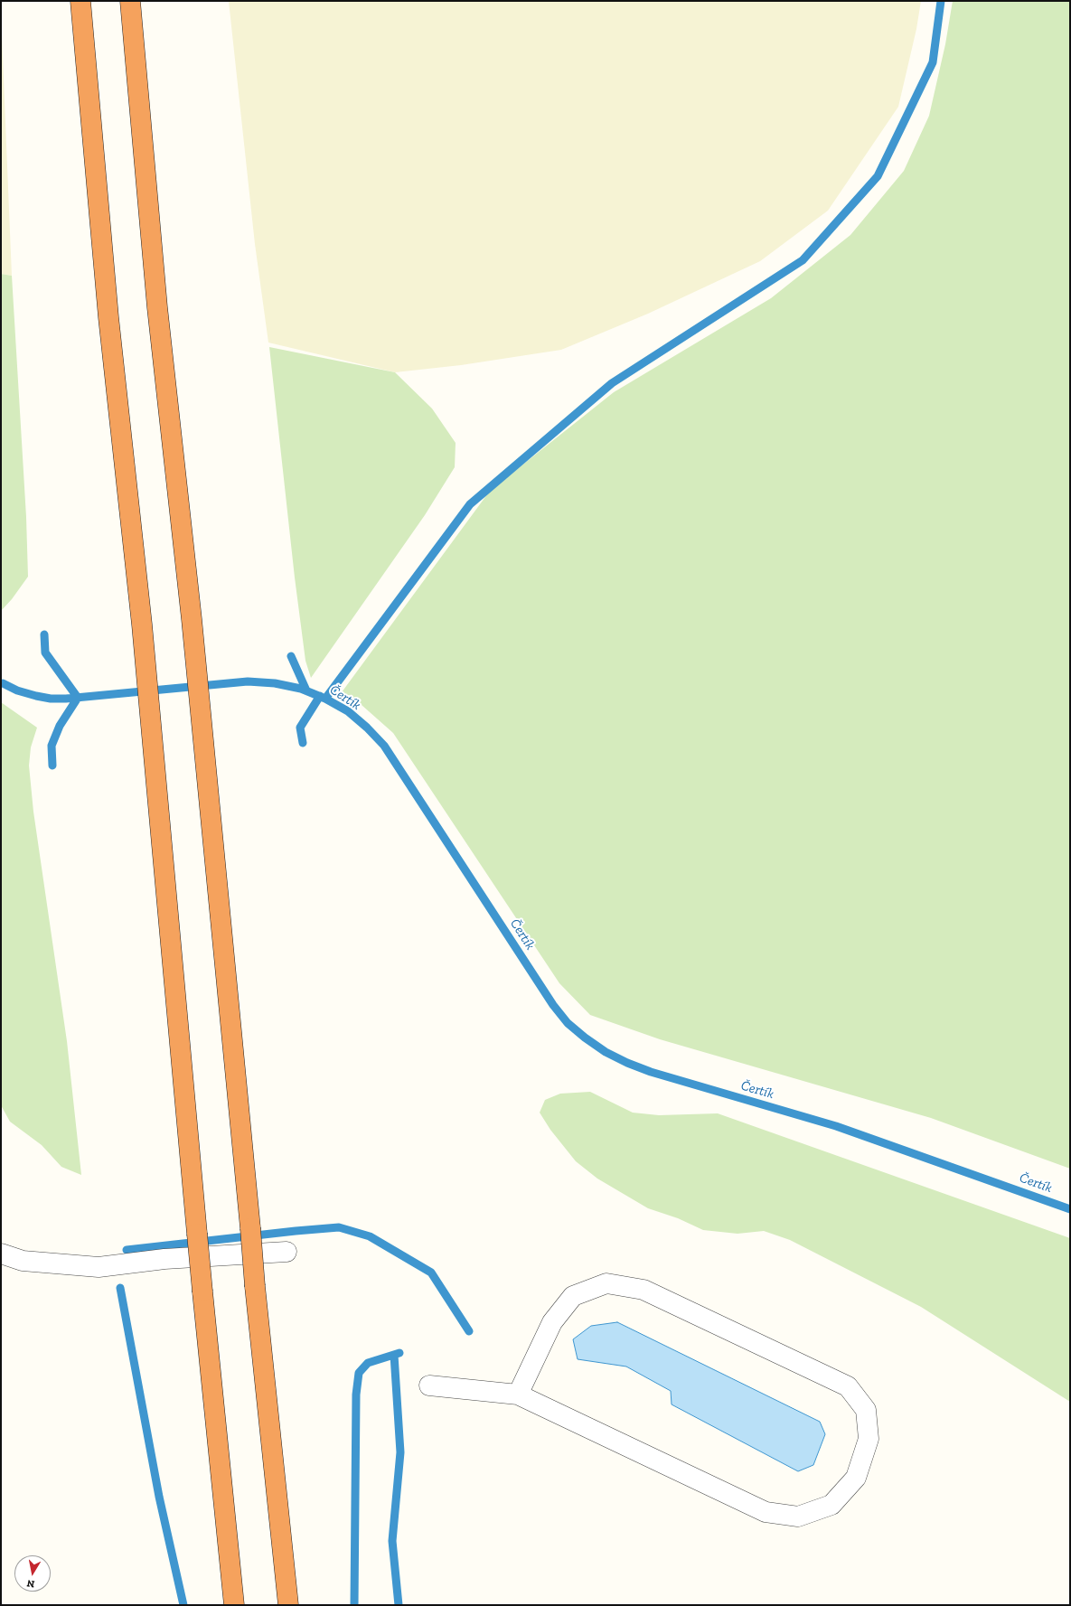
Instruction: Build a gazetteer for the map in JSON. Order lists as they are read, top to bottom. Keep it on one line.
{"water":["Čertík"],"north":"bottom"}
